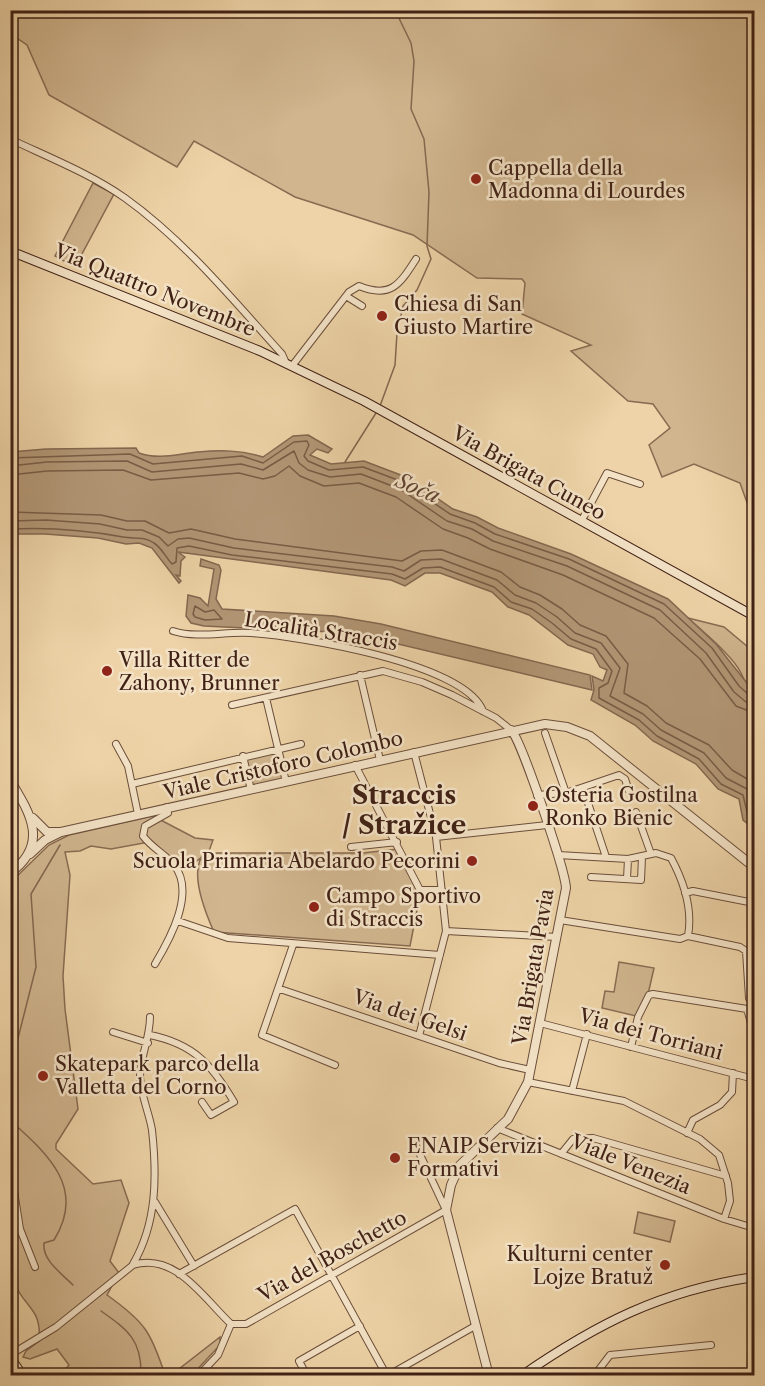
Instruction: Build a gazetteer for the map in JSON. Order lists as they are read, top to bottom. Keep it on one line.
{"streets":{"main road":["Via Quattro Novembre","Via Brigata Cuneo"],"street":["Località Straccis","Viale Cristoforo Colombo","Via Brigata Pavia","Via dei Gelsi","Via dei Torriani","Viale Venezia","Via del Boschetto"]},"crossings":[["Via Quattro Novembre","Via Brigata Cuneo"],["Viale Cristoforo Colombo","Via Brigata Pavia"],["Via Brigata Pavia","Via dei Gelsi"],["Via Brigata Pavia","Via dei Torriani"],["Via Brigata Pavia","Viale Venezia"],["Via Brigata Pavia","Via del Boschetto"]],"districts":["Straccis / Stražice"],"water":["Soča"],"places":["Cappella della Madonna di Lourdes","Chiesa di San Giusto Martire","Villa Ritter de Zahony, Brunner","Osteria Gostilna Ronko Bienic","Scuola Primaria Abelardo Pecorini","Campo Sportivo di Straccis","Skatepark parco della Valletta del Corno","ENAIP Servizi Formativi","Kulturni center Lojze Bratuž"]}
